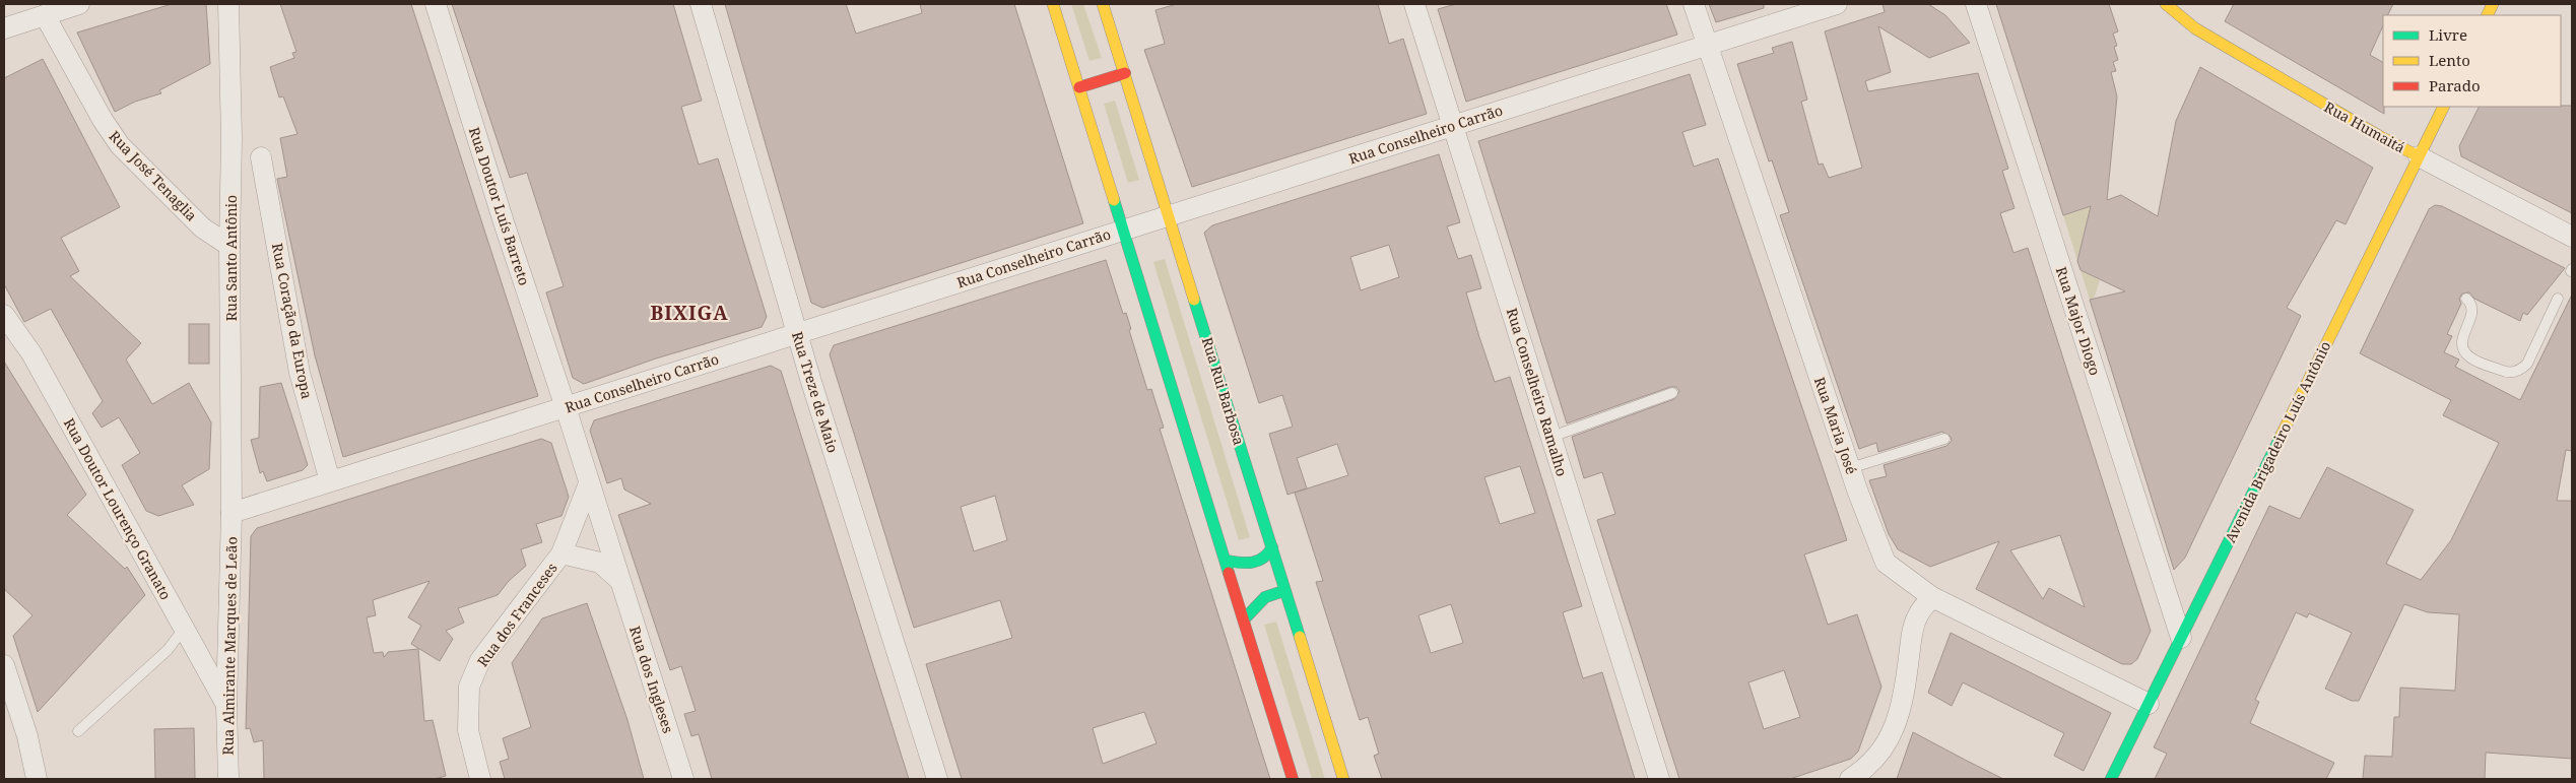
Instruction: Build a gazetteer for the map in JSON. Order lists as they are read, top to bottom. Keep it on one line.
{"streets":{"main road":["Rua Humaitá","Rua Rui Barbosa","Avenida Brigadeiro Luís Antônio"],"street":["Rua Conselheiro Carrão","Rua José Tenaglia","Rua Doutor Luís Barreto","Rua Santo Antônio","Rua Coração da Europa","Rua Major Diogo","Rua Treze de Maio","Rua Conselheiro Ramalho","Rua Maria José","Rua Doutor Lourenço Granato","Rua dos Franceses","Rua Almirante Marques de Leão","Rua dos Ingleses"]},"crossings":[["Rua Humaitá","Avenida Brigadeiro Luís Antônio"],["Rua Conselheiro Carrão","Rua Doutor Luís Barreto"],["Rua Conselheiro Carrão","Rua Santo Antônio"],["Rua Conselheiro Carrão","Rua Coração da Europa"],["Rua Conselheiro Carrão","Rua Rui Barbosa"],["Rua Conselheiro Carrão","Rua Treze de Maio"],["Rua Conselheiro Carrão","Rua Conselheiro Ramalho"],["Rua Conselheiro Carrão","Rua Maria José"],["Rua Conselheiro Carrão","Rua Almirante Marques de Leão"],["Rua Conselheiro Carrão","Rua dos Ingleses"],["Rua José Tenaglia","Rua Santo Antônio"],["Rua Doutor Luís Barreto","Rua dos Ingleses"],["Rua Santo Antônio","Rua Almirante Marques de Leão"],["Rua Major Diogo","Avenida Brigadeiro Luís Antônio"],["Rua Maria José","Avenida Brigadeiro Luís Antônio"],["Rua Doutor Lourenço Granato","Rua Almirante Marques de Leão"],["Rua dos Franceses","Rua dos Ingleses"]],"districts":["BIXIGA"],"legend":["Livre","Lento","Parado"]}
